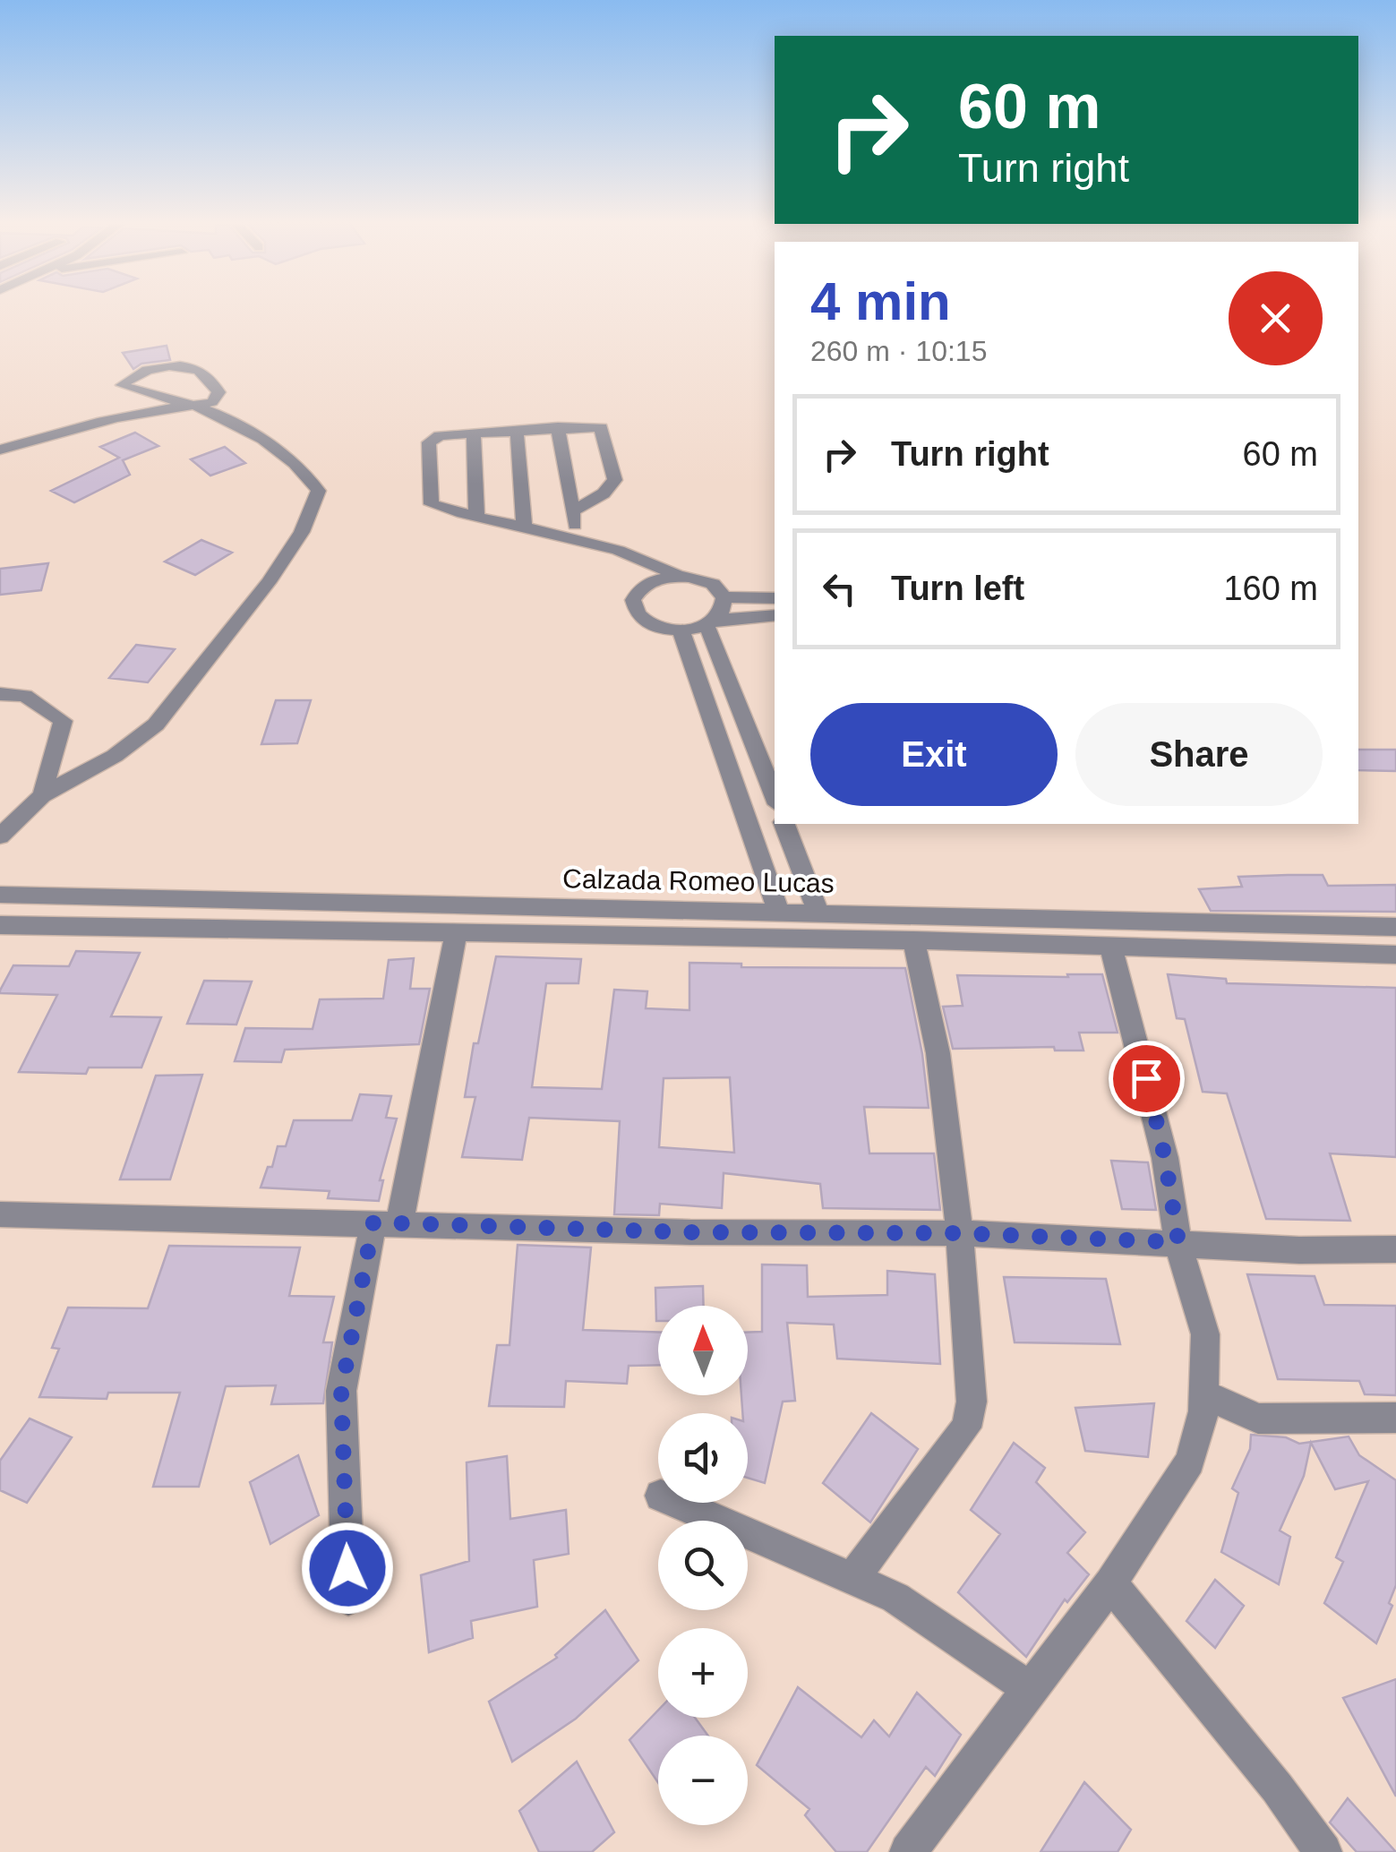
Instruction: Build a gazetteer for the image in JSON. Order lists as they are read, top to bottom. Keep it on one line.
{"streets":{"street":["Calzada Romeo Lucas"]},"north":"top","page":{"turn":["60 m","Turn right"],"heading":["4 min","260 m · 10:15"],"list":[{"name":"Turn right","value":"60 m"},{"name":"Turn left","value":"160 m"}],"buttons":["Exit","Share"],"map_buttons":["+","−"]}}
